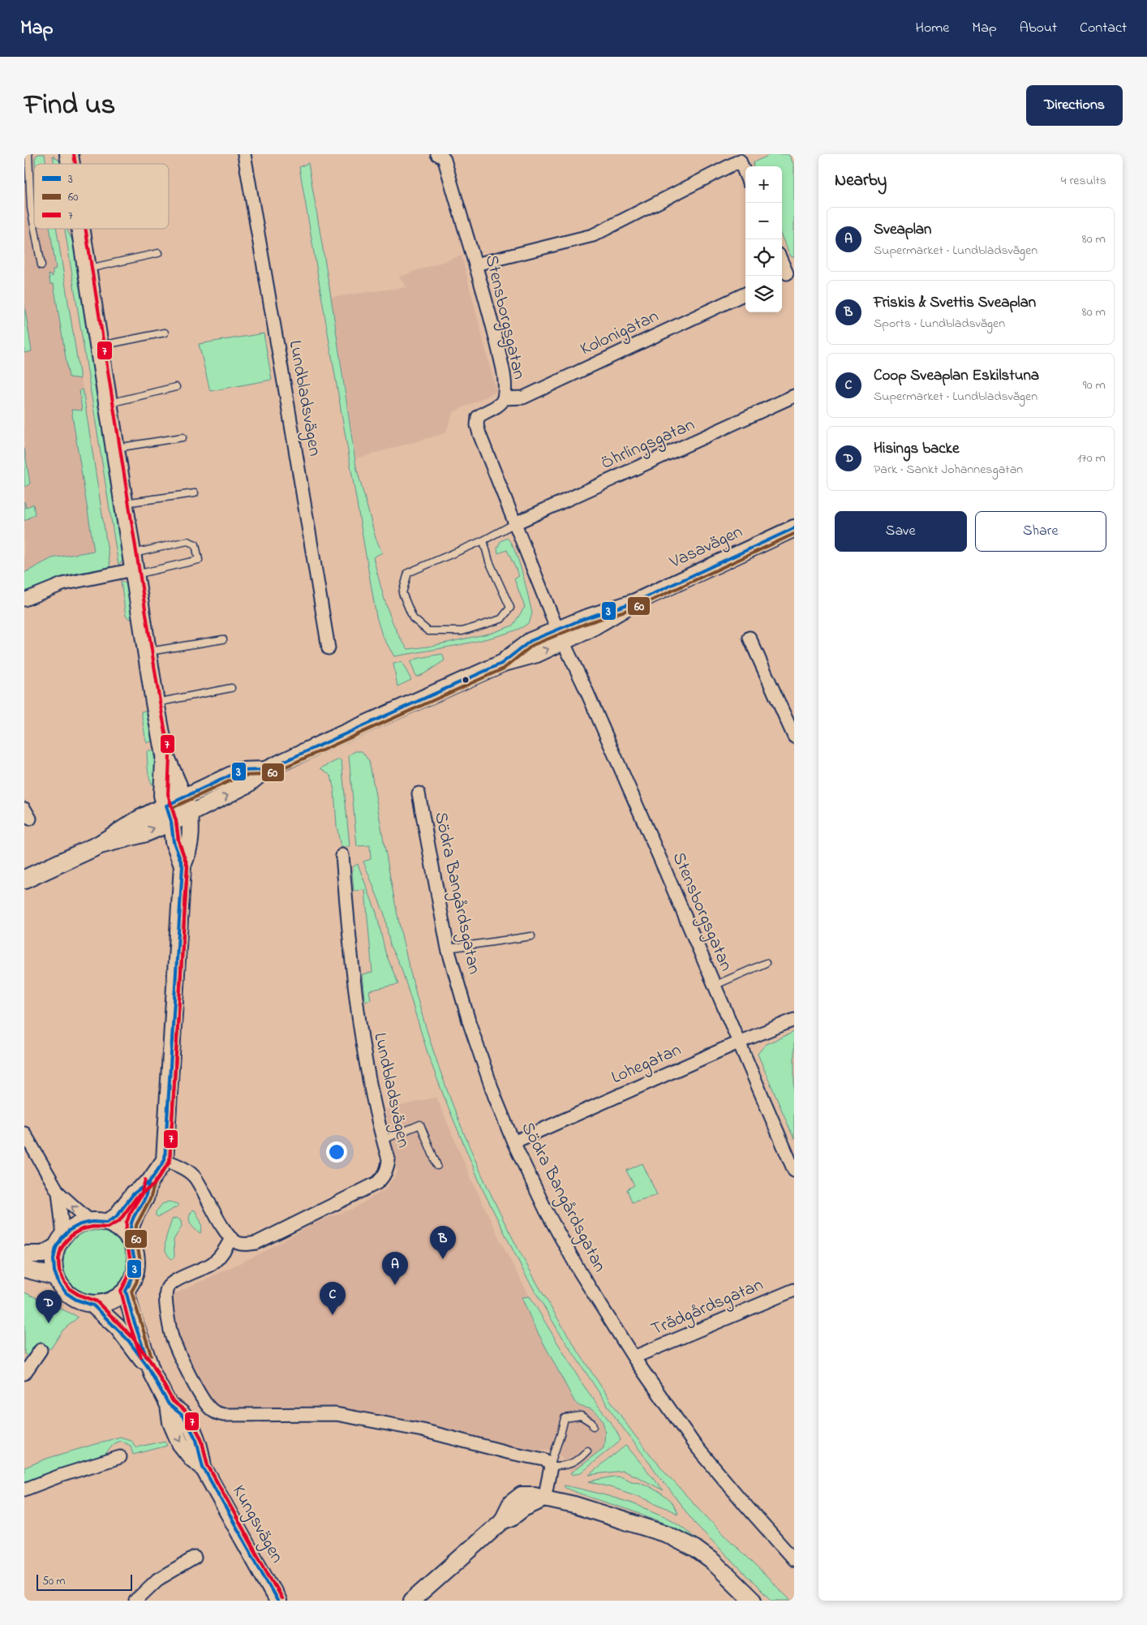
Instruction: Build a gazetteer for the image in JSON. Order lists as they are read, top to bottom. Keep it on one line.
{"streets":{"street":["Stensborgsgatan","Kolonigatan","Lundbladsvägen","Öhrlingsgatan","Vasavägen","Södra Bangårdsgatan","Lohegatan","Trädgårdsgatan","Kungsvägen"]},"crossings":[["Stensborgsgatan","Kolonigatan"],["Stensborgsgatan","Öhrlingsgatan"],["Stensborgsgatan","Vasavägen"],["Stensborgsgatan","Lohegatan"],["Södra Bangårdsgatan","Lohegatan"],["Södra Bangårdsgatan","Trädgårdsgatan"]],"lines":["transit line 7","transit line 3","transit line 60"],"legend":["3","60","7"],"scale_bar":"50 m","page":{"header":"Map","nav":["Home","Map","About","Contact"],"title":"Find us","buttons":["Directions",["Save","Share"]],"heading":["Nearby","4 results"],"map_buttons":["+","−"],"list":[{"mark":"A","name":"Sveaplan","note":"Supermarket · Lundbladsvägen","value":"80 m"},{"mark":"B","name":"Friskis & Svettis Sveaplan","note":"Sports · Lundbladsvägen","value":"80 m"},{"mark":"C","name":"Coop Sveaplan Eskilstuna","note":"Supermarket · Lundbladsvägen","value":"90 m"},{"mark":"D","name":"Hisings backe","note":"Park · Sankt Johannesgatan","value":"170 m"}],"pins":["B","A","C","D"],"scale":"50 m"}}
